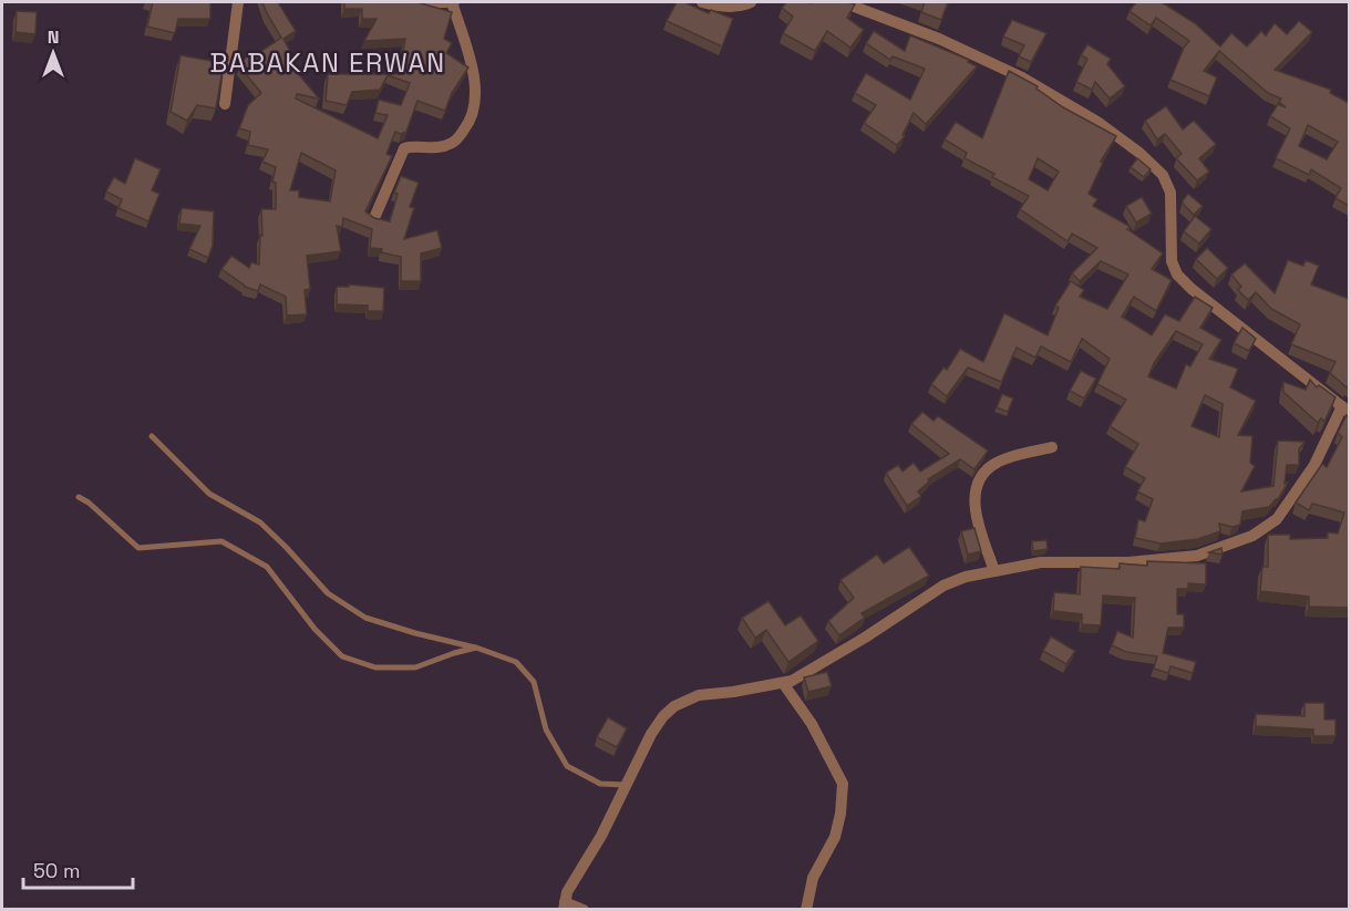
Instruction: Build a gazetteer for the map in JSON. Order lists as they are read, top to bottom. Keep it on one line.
{"districts":["BABAKAN ERWAN"],"scale_bar":"50 m","north":"top"}
